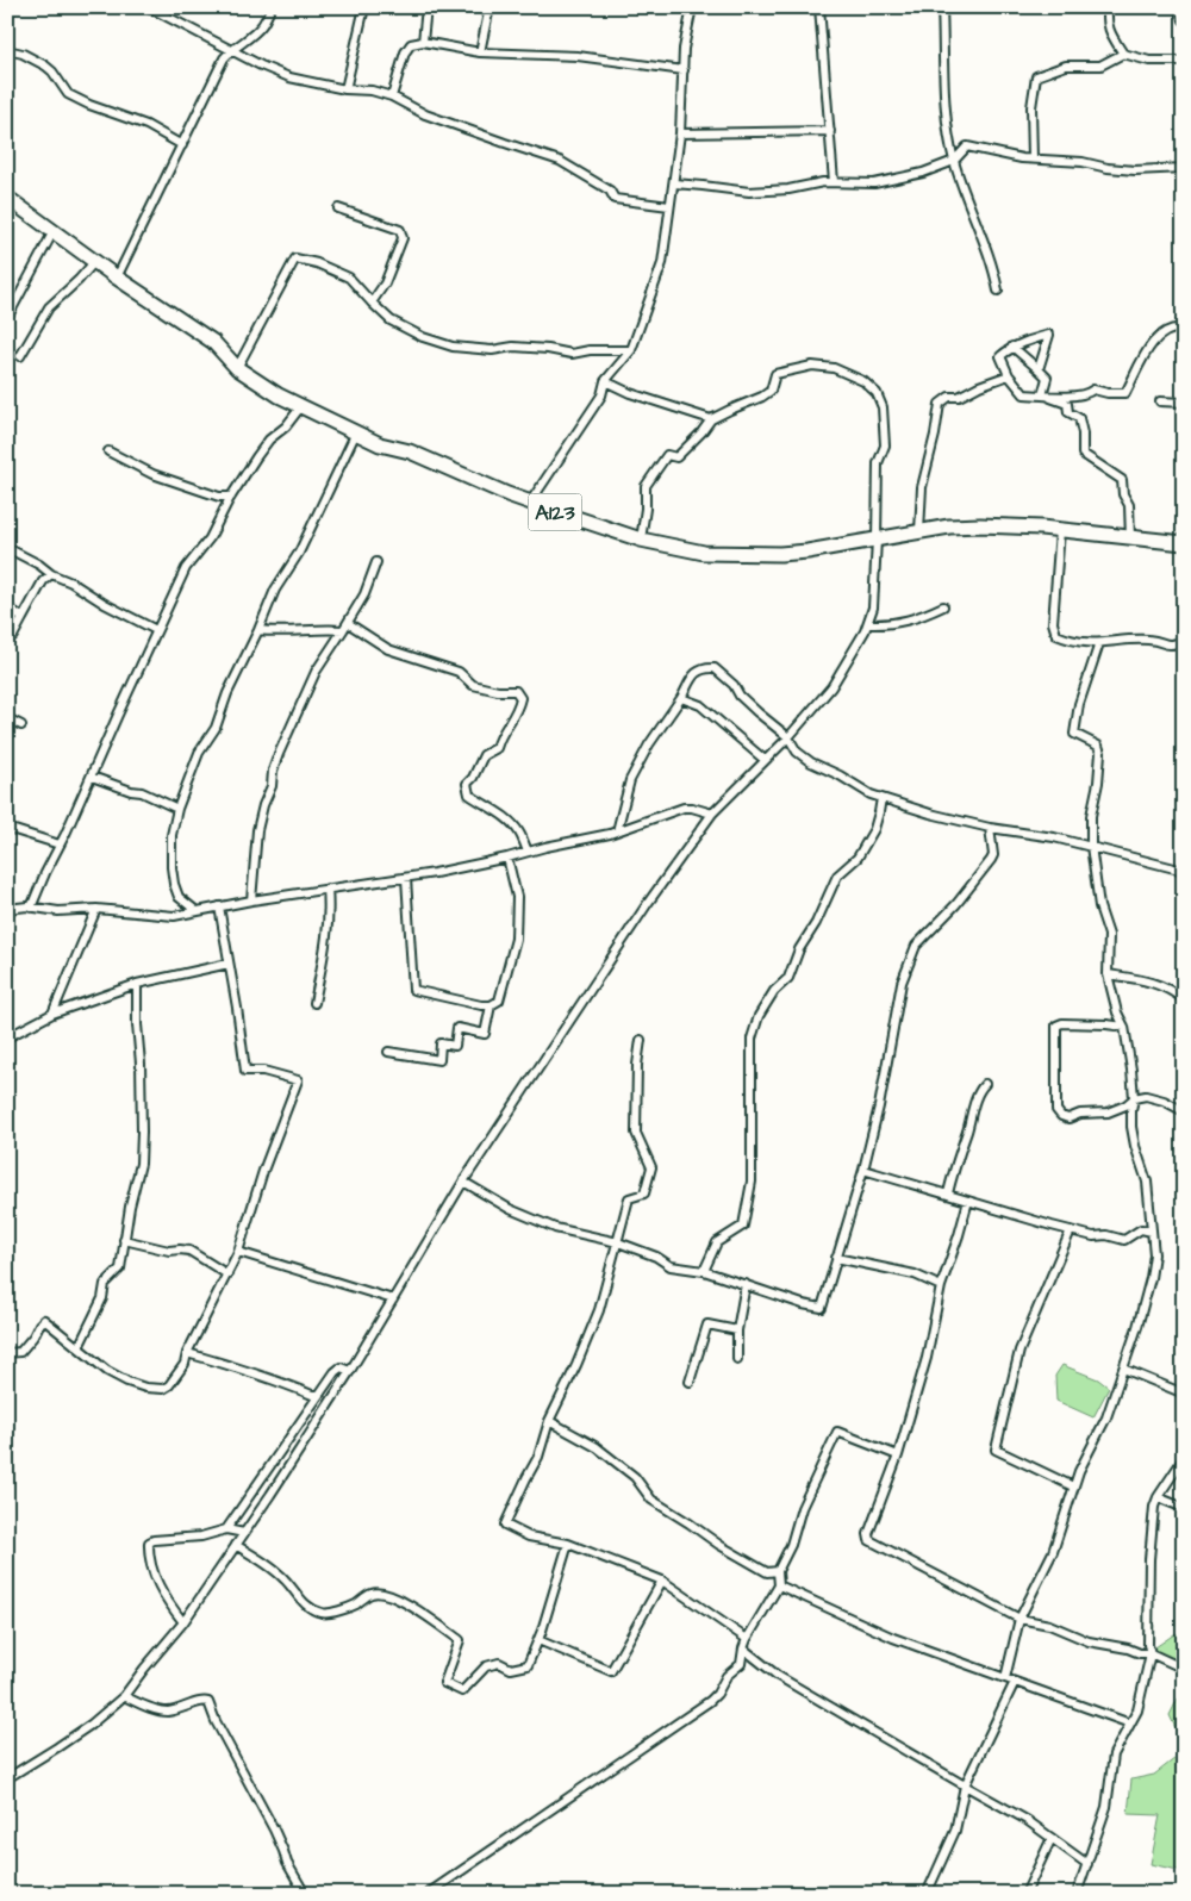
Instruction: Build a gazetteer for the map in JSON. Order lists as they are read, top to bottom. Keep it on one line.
{"streets":{"highway":["A123"]}}
